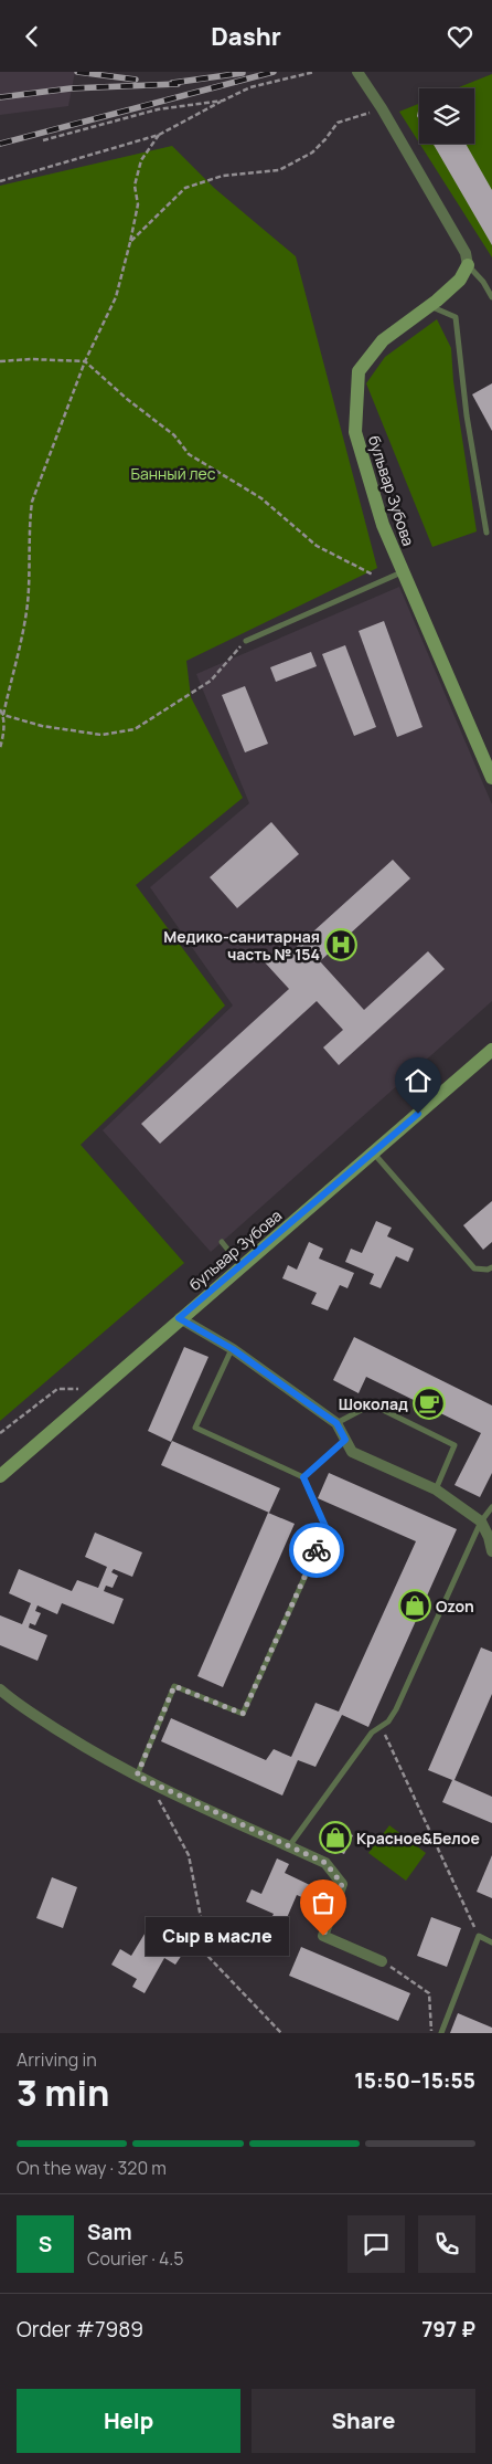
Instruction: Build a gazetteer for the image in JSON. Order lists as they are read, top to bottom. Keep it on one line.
{"streets":{"street":["бульвар Зубова"]},"parks":["Банный лес"],"places":{"hospital":["Медико-санитарная часть № 154"],"cafe":["Шоколад"],"shop":["Ozon","Красное&Белое"],"other":["Сыр в масле"]},"page":{"header":"Dashr","bubble":"Сыр в масле","heading":["3 min","Arriving in","15:50–15:55"],"panel":["Sam","Courier · 4.5","Order #7989","797 ₽"],"bar":"On the way · 320 m","round":"S","buttons":["Help","Share"]}}
